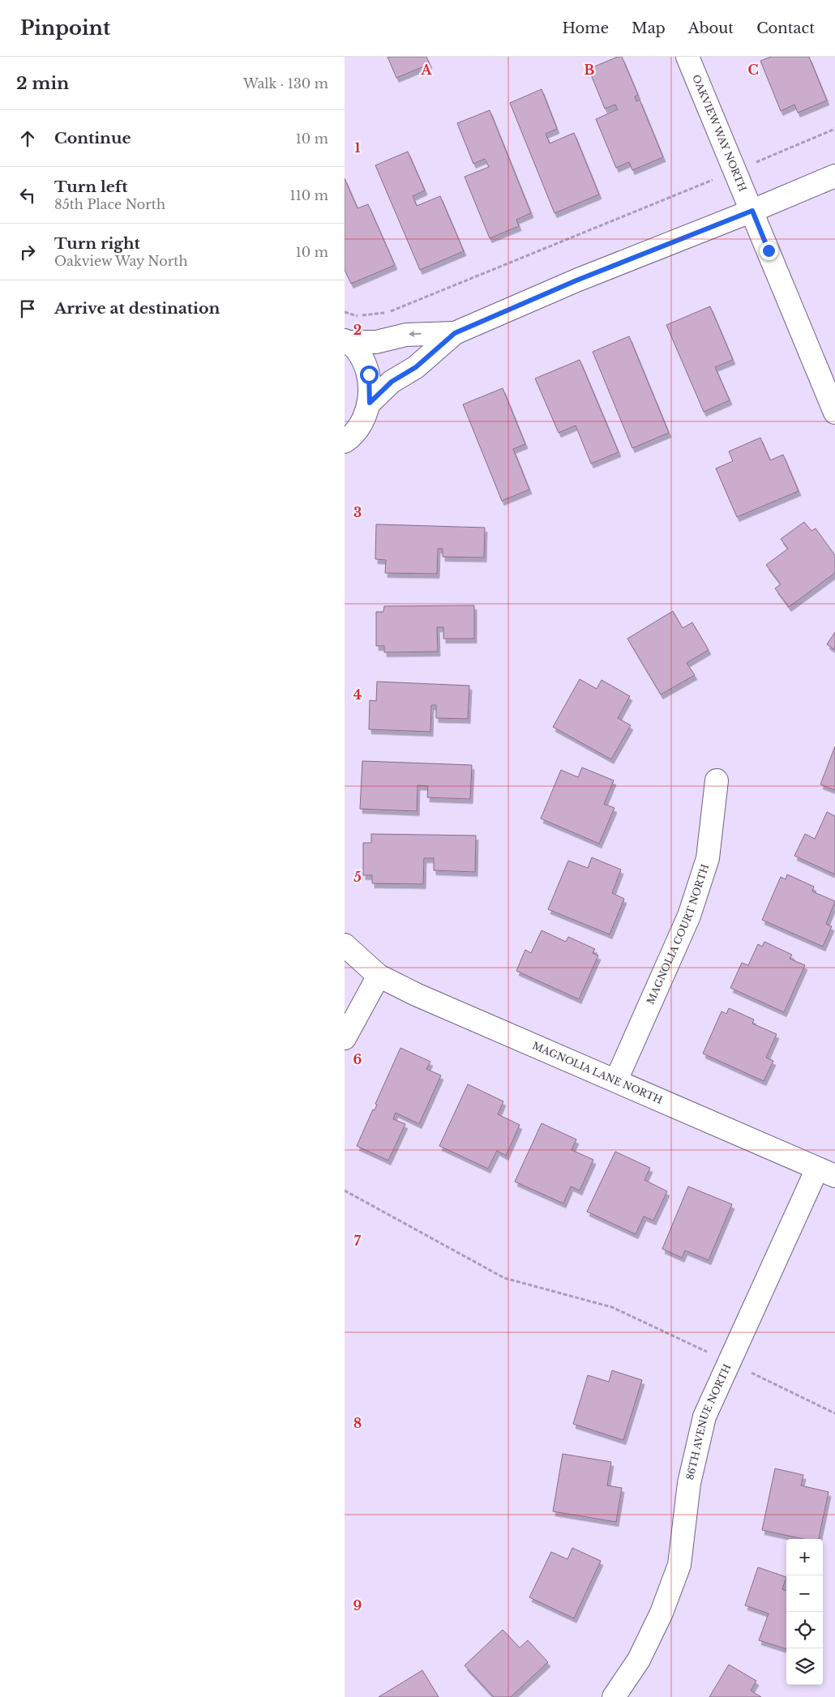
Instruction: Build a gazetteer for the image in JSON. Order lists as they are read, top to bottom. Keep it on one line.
{"streets":{"street":["OAKVIEW WAY NORTH","MAGNOLIA COURT NORTH","MAGNOLIA LANE NORTH","86TH AVENUE NORTH"]},"crossings":[["MAGNOLIA COURT NORTH","MAGNOLIA LANE NORTH"],["MAGNOLIA LANE NORTH","86TH AVENUE NORTH"]],"page":{"header":"Pinpoint","nav":["Home","Map","About","Contact"],"heading":["2 min","Walk · 130 m"],"list":[["Continue","10 m"],["Turn left","85th Place North","110 m"],["Turn right","Oakview Way North","10 m"],"Arrive at destination"],"map_buttons":["+","−"]},"grid":{"columns":["A","B","C"],"rows":["1","2","3","4","5","6","7","8","9"]}}
